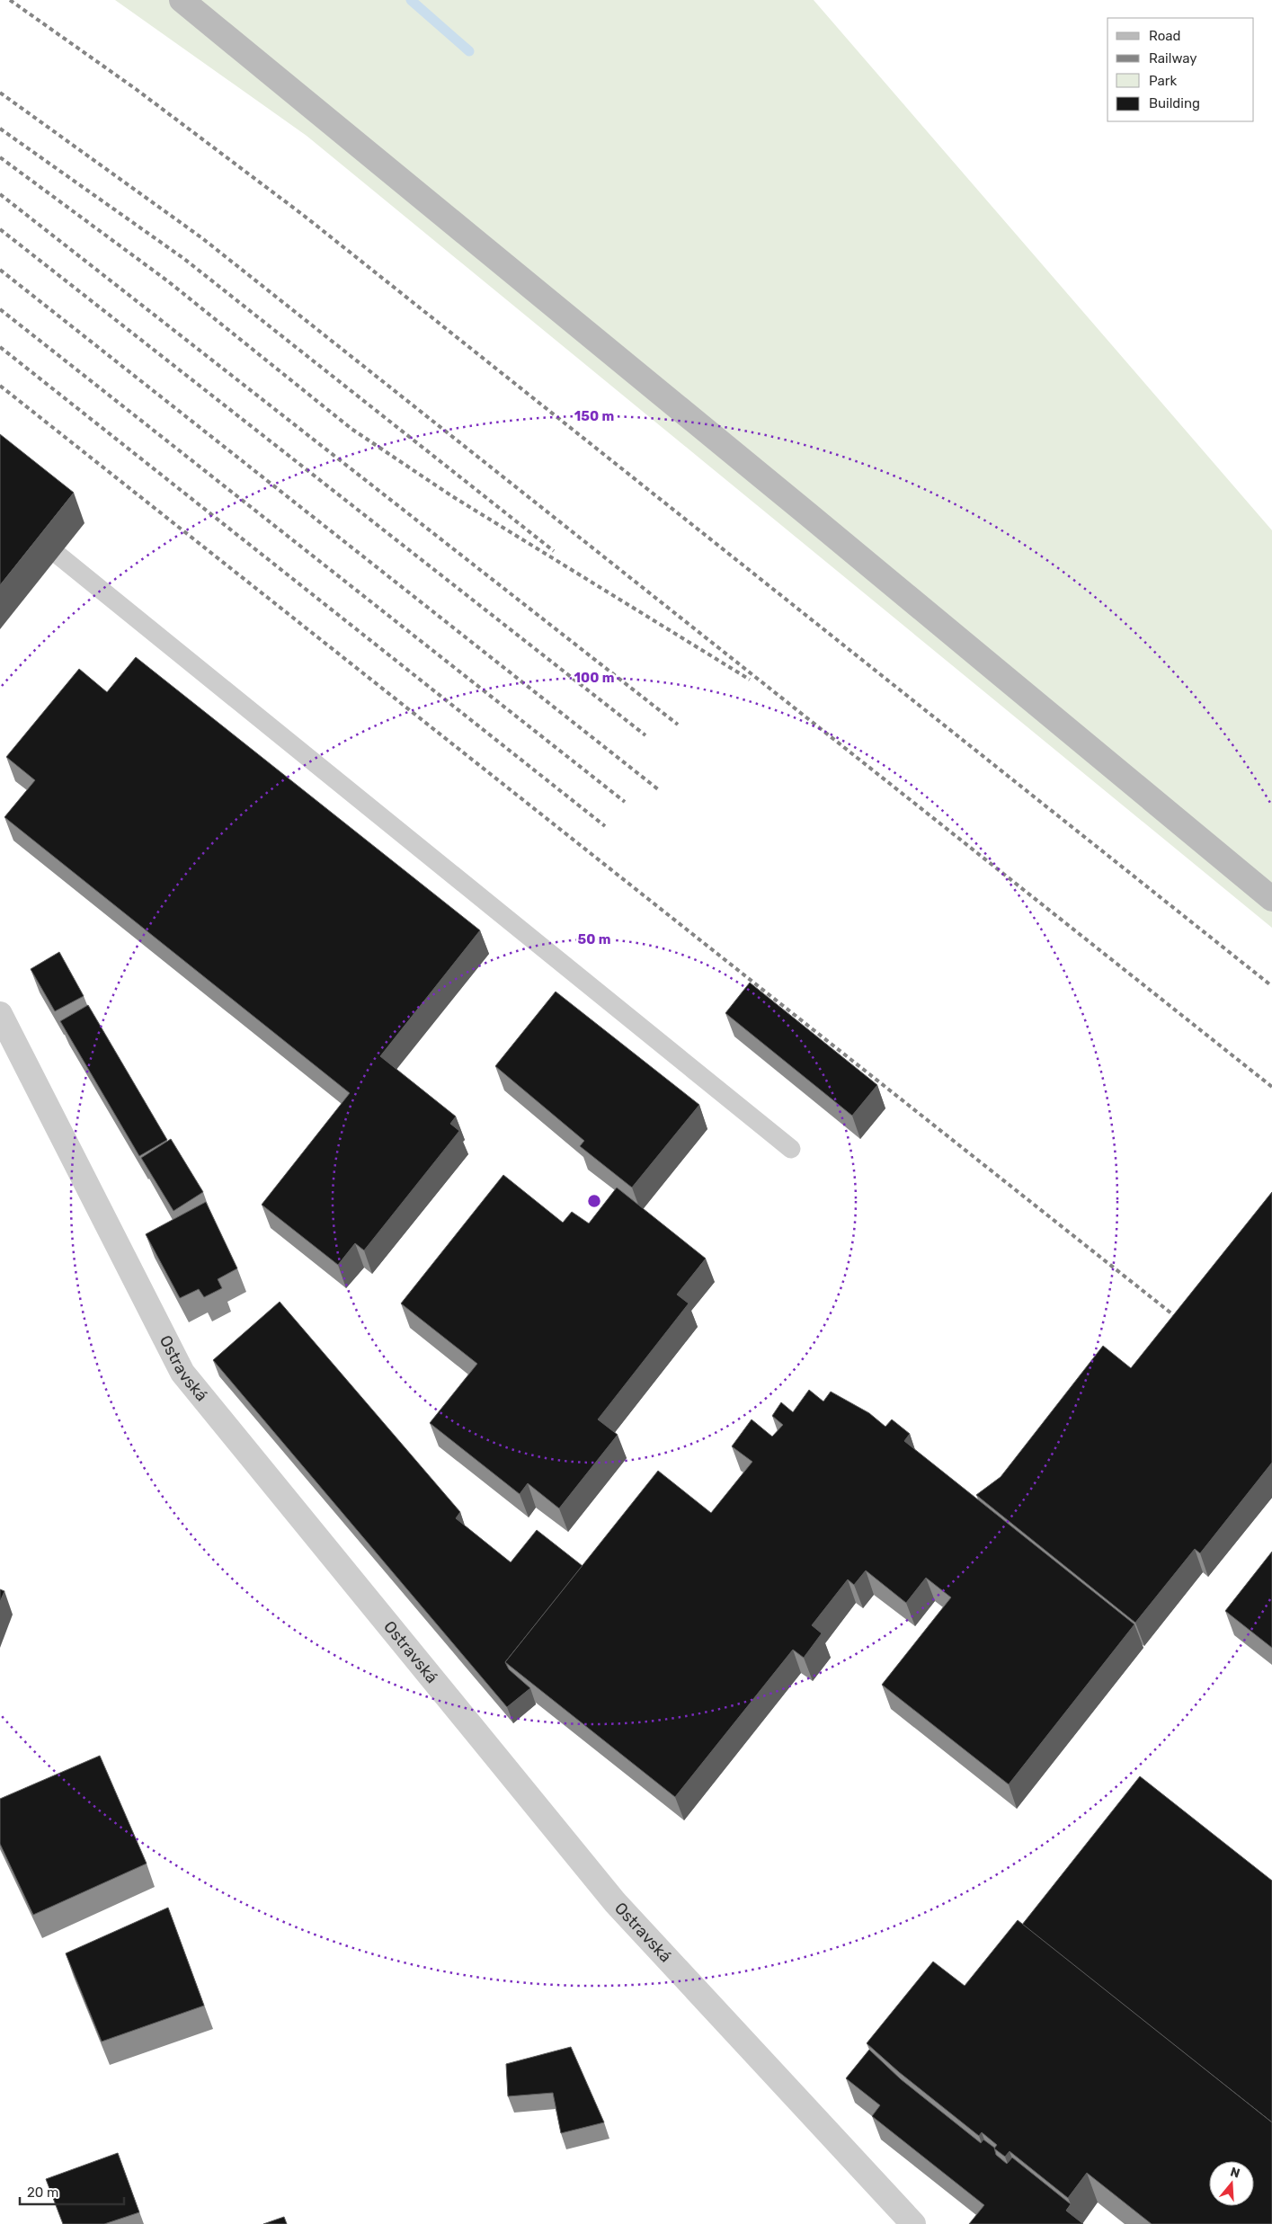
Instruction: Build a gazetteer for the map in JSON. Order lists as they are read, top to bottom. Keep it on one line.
{"streets":{"street":["Ostravská"]},"legend":["Road","Railway","Park","Building"],"scale_bar":"20 m","north":"top","rings":["150 m","100 m","50 m"]}
